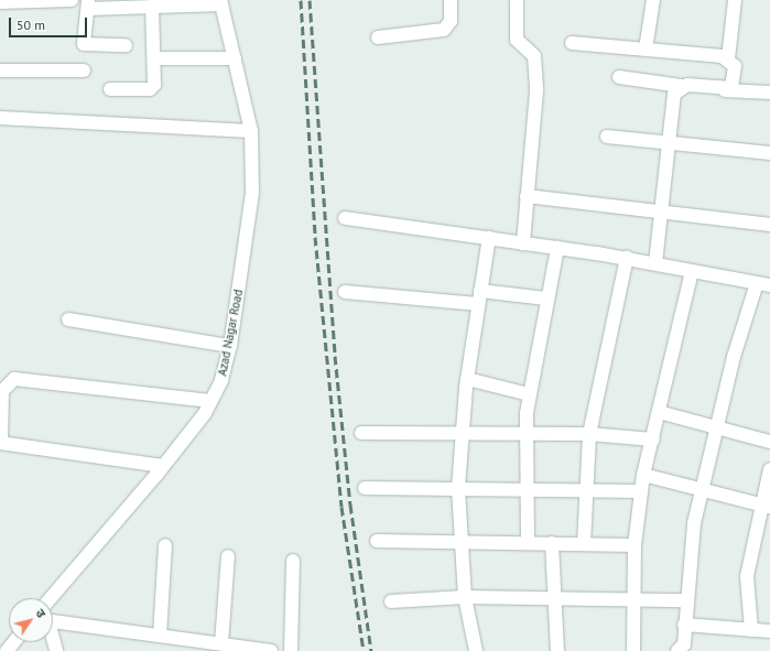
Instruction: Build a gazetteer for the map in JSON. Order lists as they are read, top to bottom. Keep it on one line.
{"streets":{"street":["Azad Nagar Road"]},"scale_bar":"50 m","north":"top right"}
